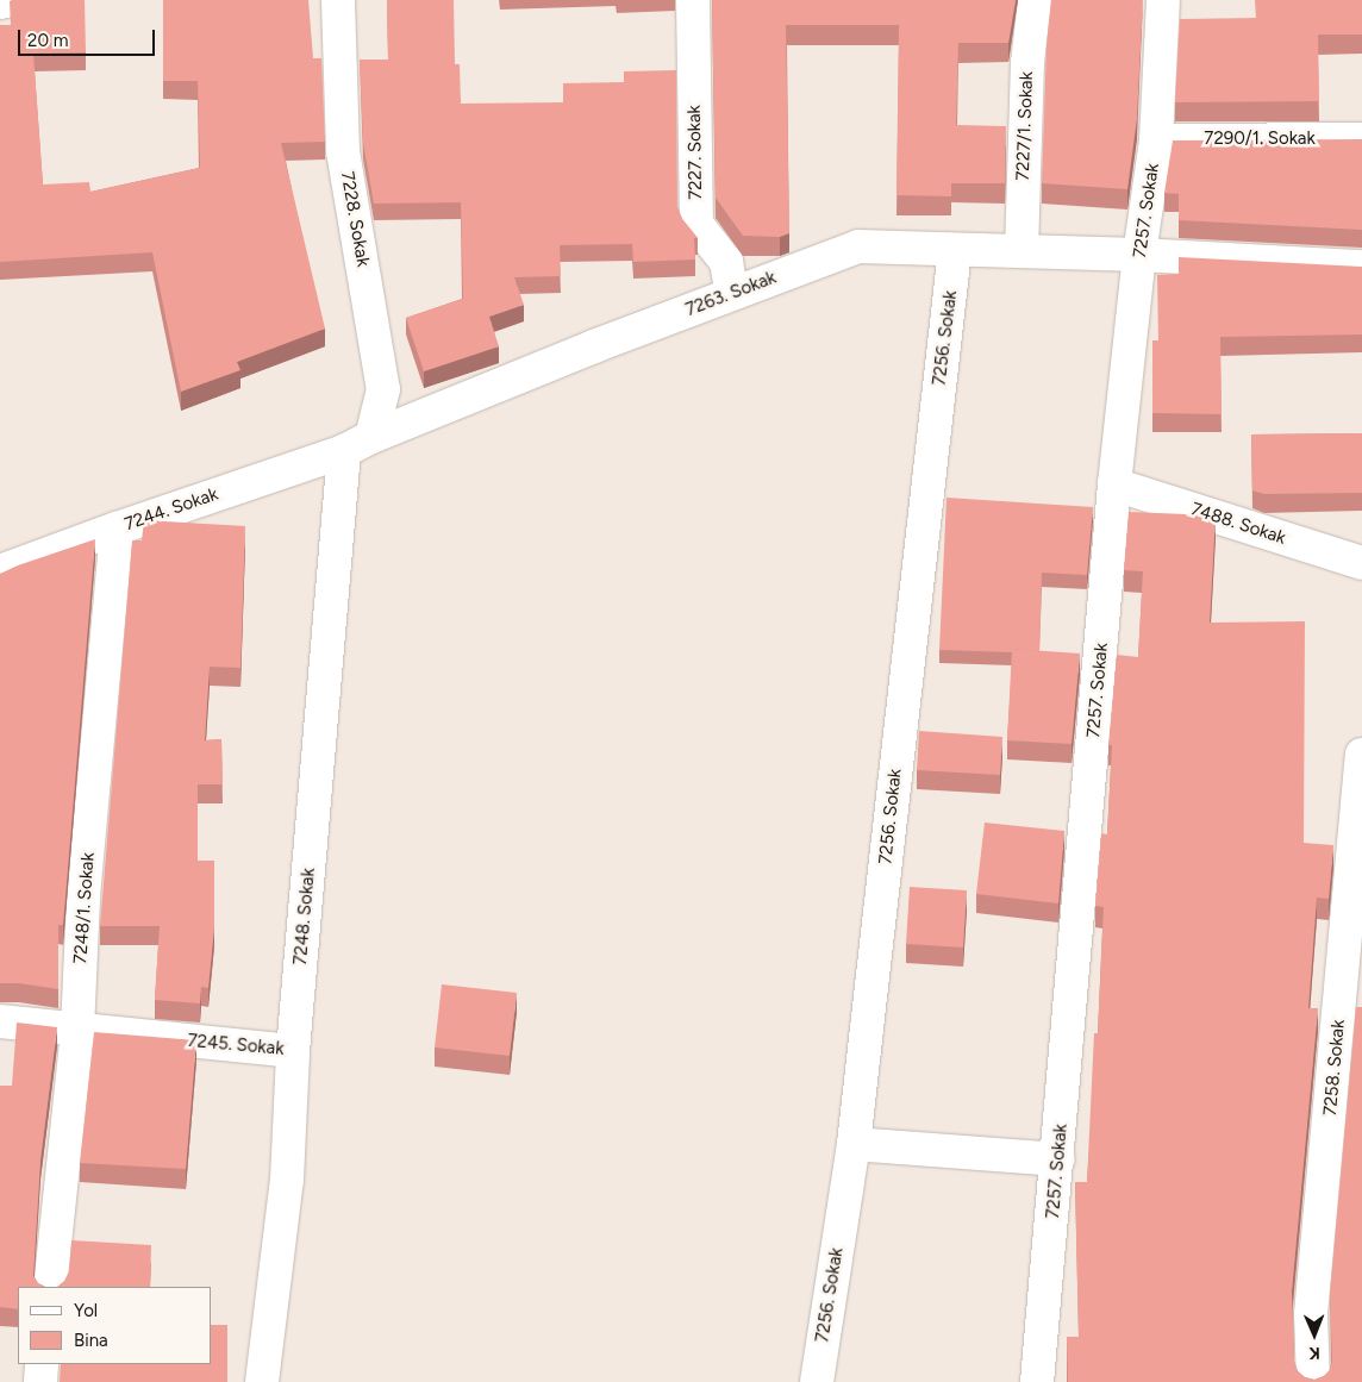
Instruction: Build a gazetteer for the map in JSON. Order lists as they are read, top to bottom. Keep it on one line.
{"streets":{"street":["7227/1. Sokak","7290/1. Sokak","7227. Sokak","7257. Sokak","7228. Sokak","7263. Sokak","7256. Sokak","7244. Sokak","7488. Sokak","7248/1. Sokak","7248. Sokak","7245. Sokak","7258. Sokak"]},"crossings":[["7227/1. Sokak","7263. Sokak"],["7290/1. Sokak","7257. Sokak"],["7227. Sokak","7263. Sokak"],["7257. Sokak","7263. Sokak"],["7257. Sokak","7488. Sokak"],["7228. Sokak","7263. Sokak"],["7263. Sokak","7256. Sokak"],["7263. Sokak","7244. Sokak"],["7263. Sokak","7248. Sokak"],["7244. Sokak","7248/1. Sokak"],["7244. Sokak","7248. Sokak"],["7248/1. Sokak","7245. Sokak"],["7248. Sokak","7245. Sokak"]],"legend":["Yol","Bina"],"scale_bar":"20 m","north":"bottom"}
